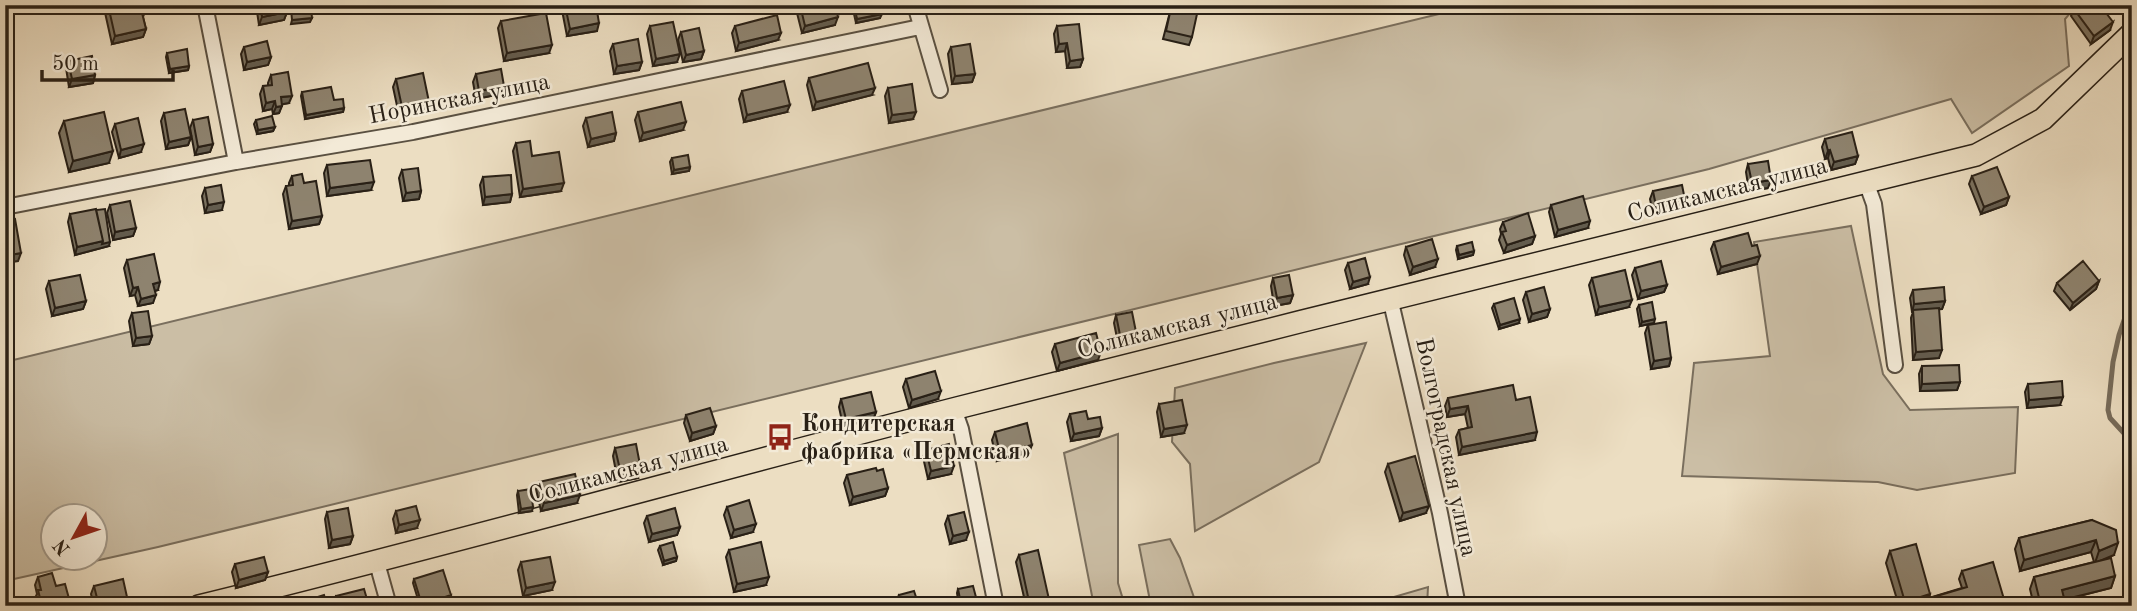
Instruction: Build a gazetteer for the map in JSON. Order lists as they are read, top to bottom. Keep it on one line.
{"streets":{"main road":["Соликамская улица"],"street":["Норинская улица","Волгоградская улица"]},"crossings":[["Соликамская улица","Волгоградская улица"]],"places":{"bus stop":["Кондитерская фабрика «Пермская»"]},"scale_bar":"50 m","north":"bottom left"}
